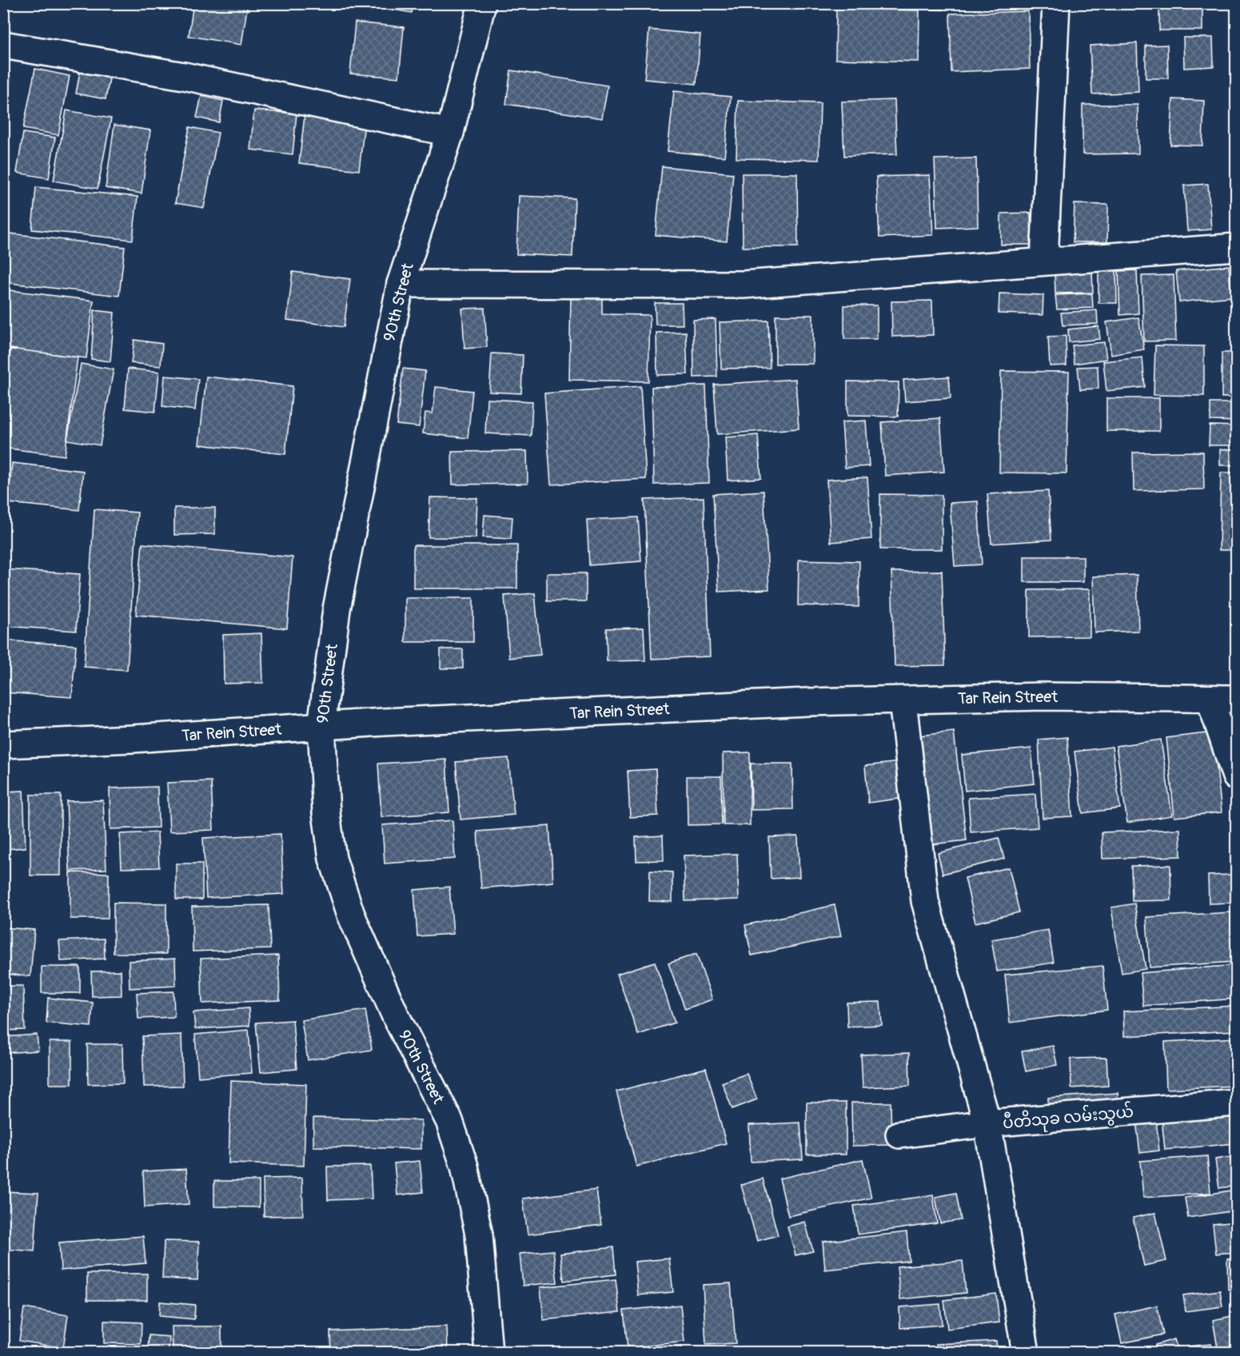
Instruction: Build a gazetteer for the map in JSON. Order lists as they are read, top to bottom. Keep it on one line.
{"streets":{"street":["90th Street","Tar Rein Street","ပီတိသုခ လမ်းသွယ်"]},"crossings":[["90th Street","Tar Rein Street"]]}
